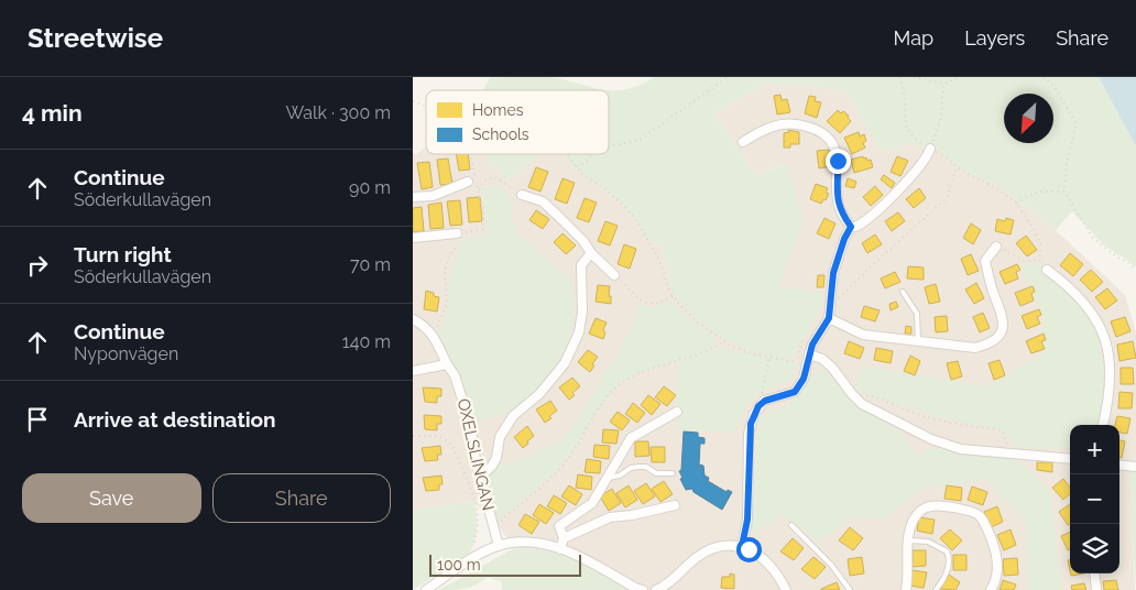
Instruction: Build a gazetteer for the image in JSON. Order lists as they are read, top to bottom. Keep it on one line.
{"streets":{"street":["OXELSLINGAN"]},"legend":["Homes","Schools"],"scale_bar":"100 m","north":"bottom left","page":{"header":"Streetwise","nav":["Map","Layers","Share"],"heading":["4 min","Walk · 300 m"],"list":[["Continue","Söderkullavägen","90 m"],["Turn right","Söderkullavägen","70 m"],["Continue","Nyponvägen","140 m"],"Arrive at destination"],"map_buttons":["+","−"],"buttons":["Save","Share"],"scale":"100 m"}}
